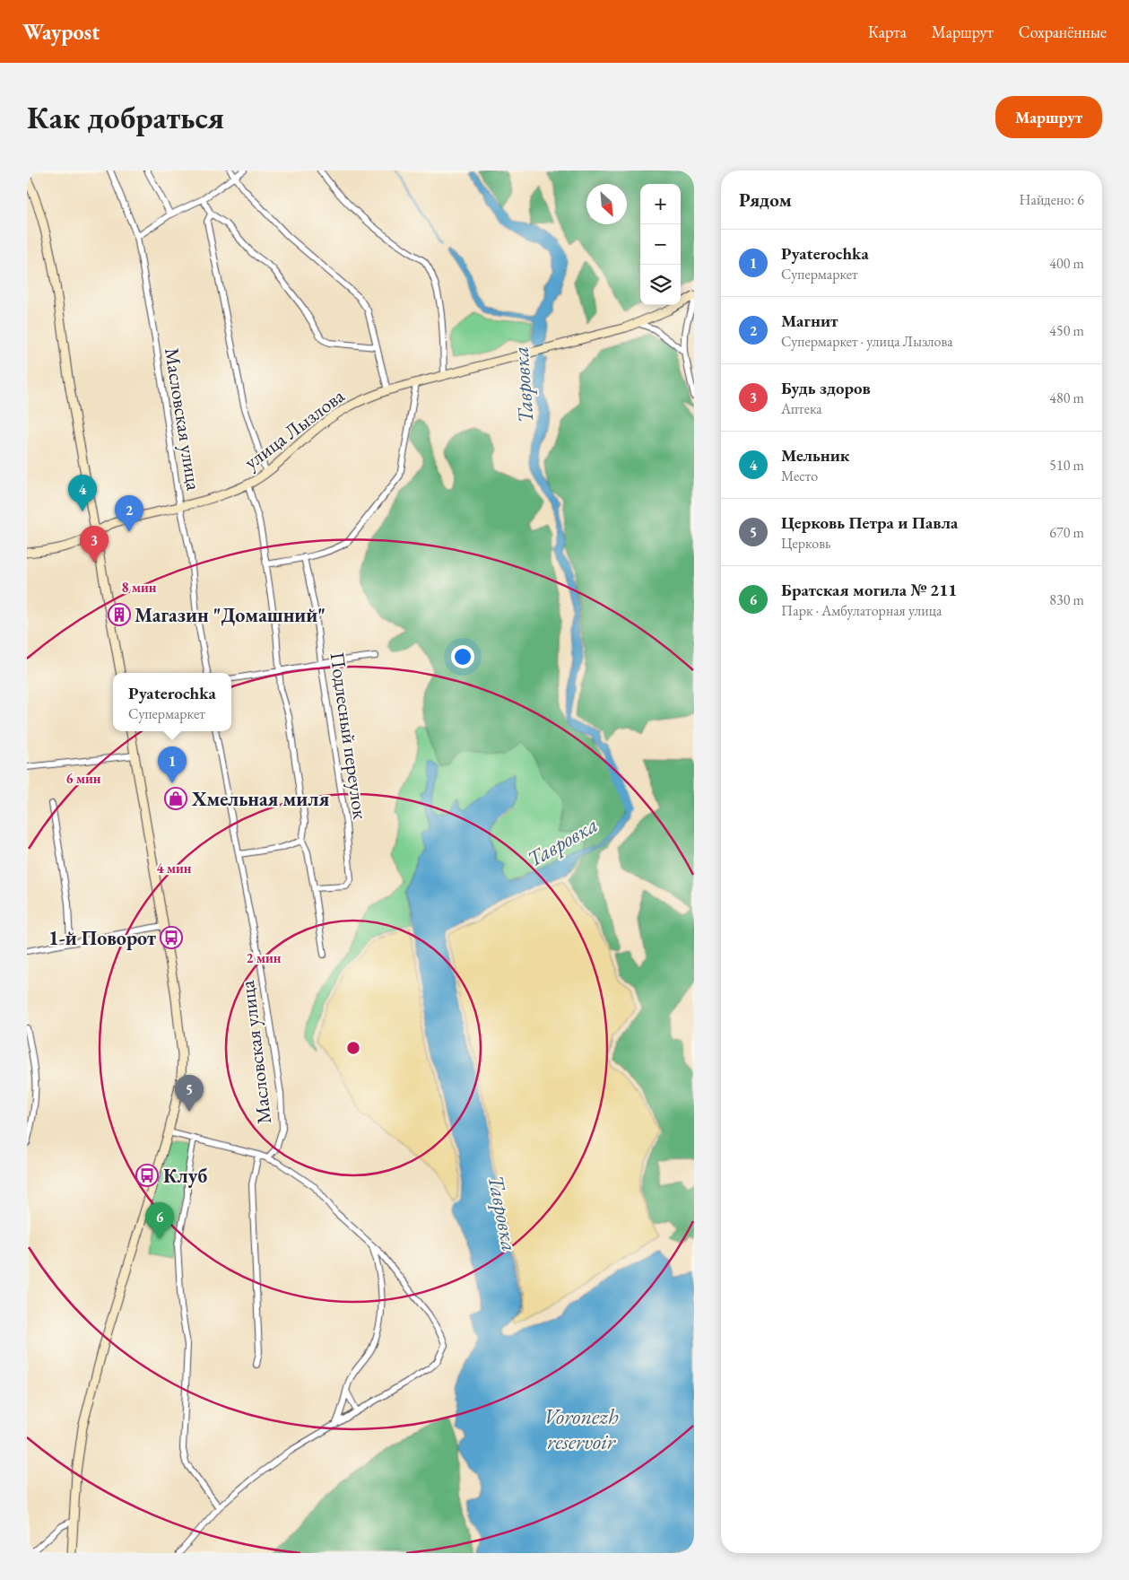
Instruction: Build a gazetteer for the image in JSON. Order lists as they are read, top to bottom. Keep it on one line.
{"streets":{"main road":["улица Лызлова"],"street":["Масловская улица","Подлесный переулок"]},"crossings":[["Масловская улица","улица Лызлова"]],"water":["Тавровка","Voronezh reservoir"],"places":{"building":["Магазин \"Домашний\""],"shop":["Хмельная миля"],"bus stop":["1-й Поворот","Клуб"]},"north":"bottom right","page":{"header":"Waypost","nav":["Карта","Маршрут","Сохранённые"],"buttons":"Маршрут","title":"Как добраться","heading":["Рядом","Найдено: 6"],"map_buttons":["+","−"],"list":[{"mark":"1","name":"Pyaterochka","note":"Супермаркет","value":"400 m"},{"mark":"2","name":"Магнит","note":"Супермаркет · улица Лызлова","value":"450 m"},{"mark":"3","name":"Будь здоров","note":"Аптека","value":"480 m"},{"mark":"4","name":"Мельник","note":"Место","value":"510 m"},{"mark":"5","name":"Церковь Петра и Павла","note":"Церковь","value":"670 m"},{"mark":"6","name":"Братская могила № 211","note":"Парк · Амбулаторная улица","value":"830 m"}],"pins":["4","2","3","1","5","6"],"popup":["Pyaterochka","Супермаркет"]},"rings":["8 мин","6 мин","4 мин","2 мин"]}
